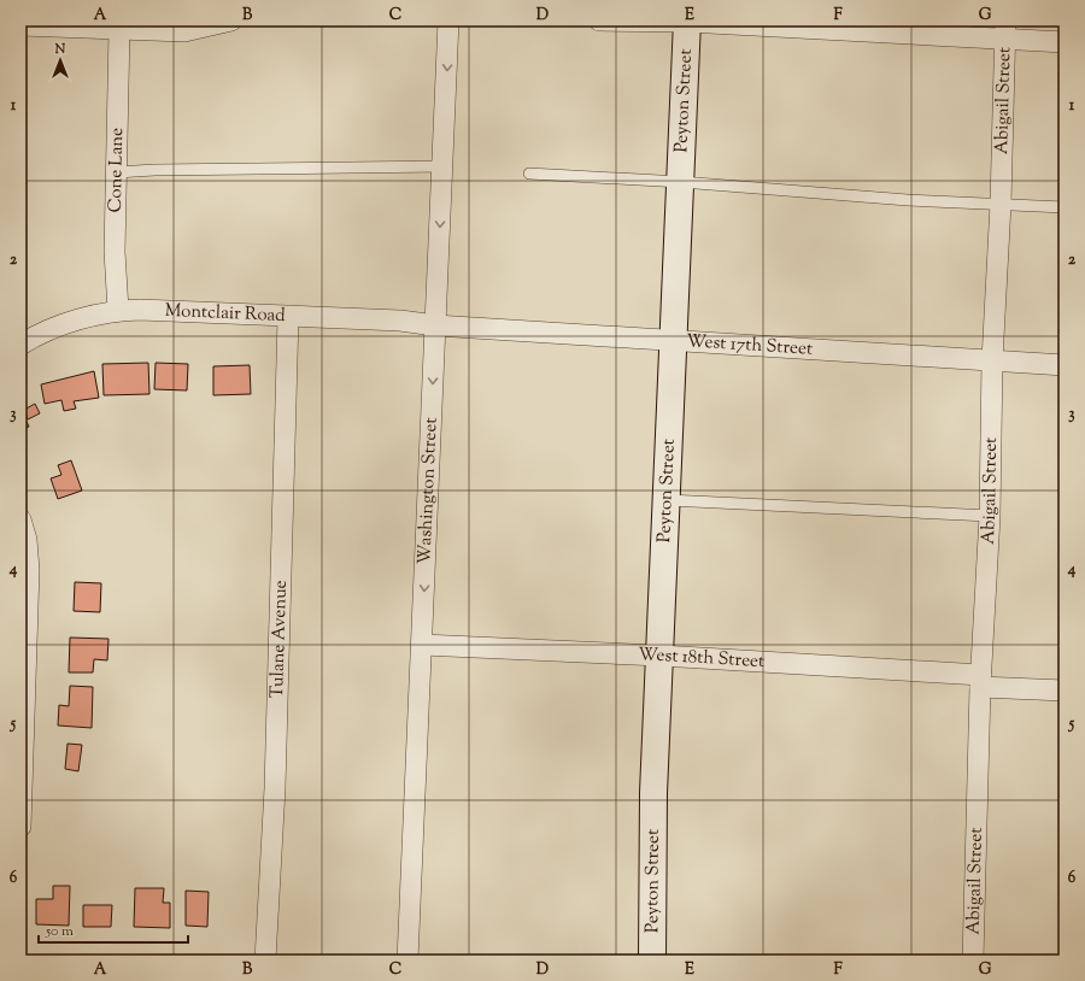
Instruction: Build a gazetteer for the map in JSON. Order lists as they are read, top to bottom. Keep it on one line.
{"streets":{"street":["Peyton Street","Abigail Street","Cone Lane","Montclair Road","West 17th Street","Washington Street","Tulane Avenue","West 18th Street"]},"crossings":[["Peyton Street","West 17th Street"],["Peyton Street","West 18th Street"],["Abigail Street","West 17th Street"],["Abigail Street","West 18th Street"],["Cone Lane","Montclair Road"],["Montclair Road","West 17th Street"],["Montclair Road","Washington Street"],["Montclair Road","Tulane Avenue"],["West 17th Street","Washington Street"],["Washington Street","West 18th Street"]],"one_way":["Washington Street"],"scale_bar":"50 m","north":"top","grid":{"columns":["A","B","C","D","E","F","G"],"rows":["1","2","3","4","5","6"]}}
